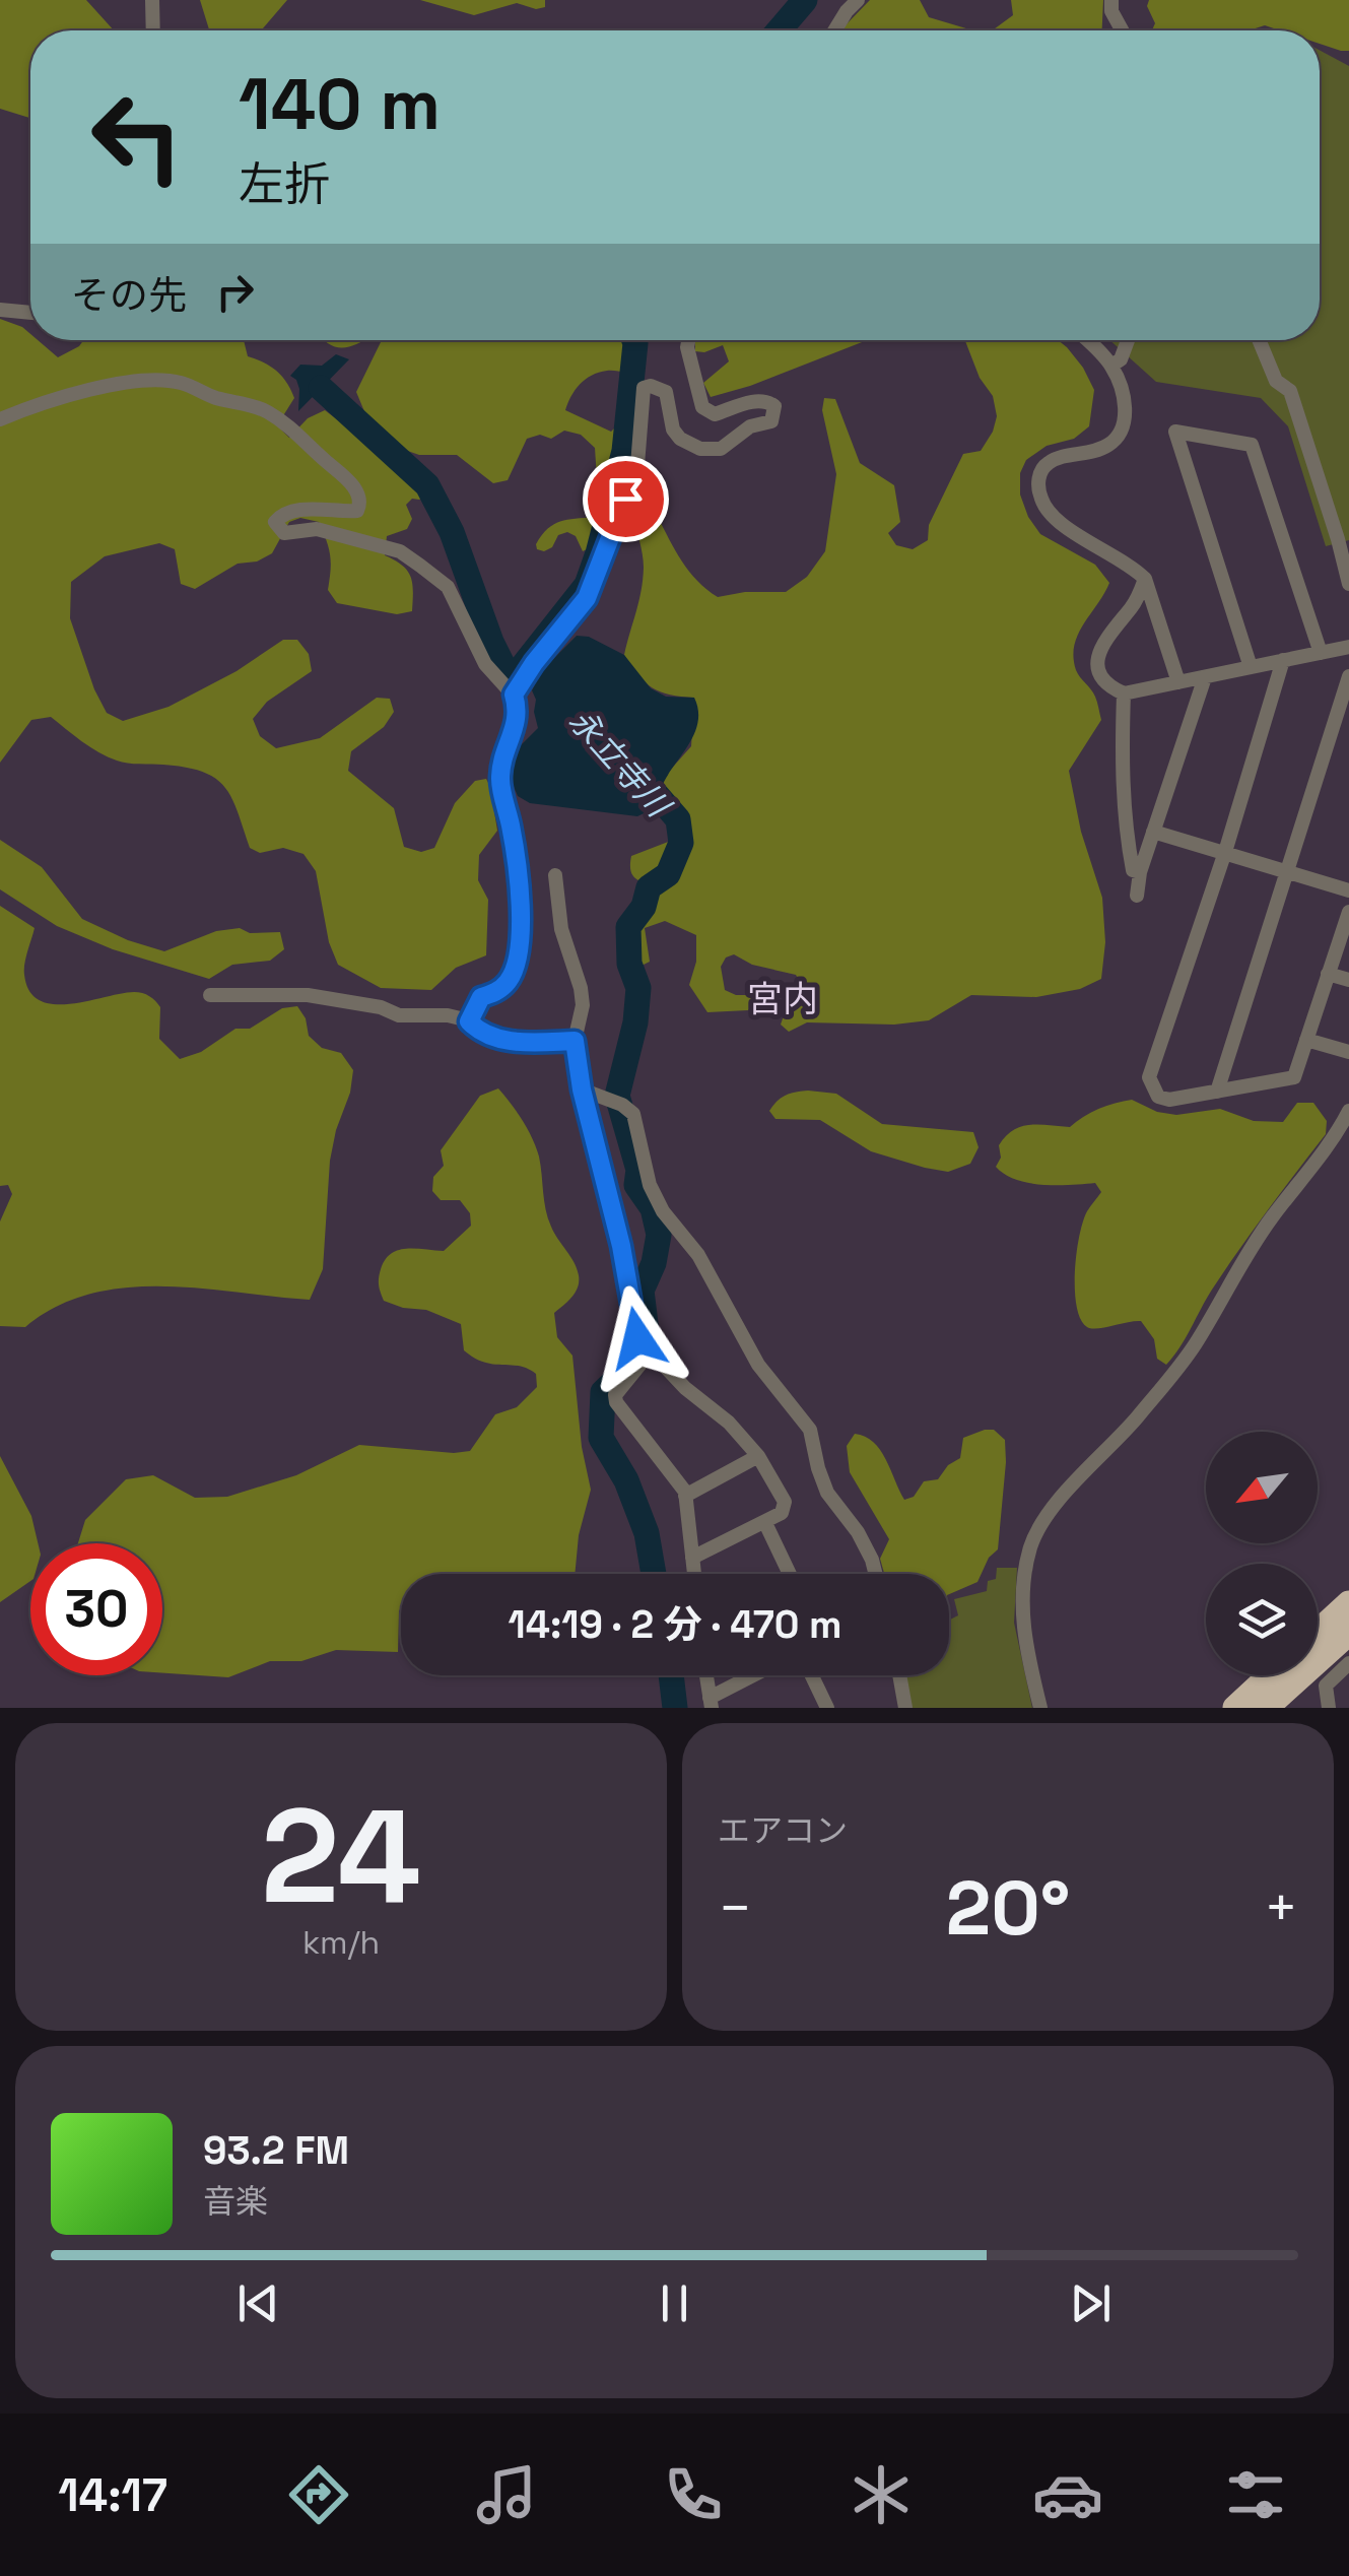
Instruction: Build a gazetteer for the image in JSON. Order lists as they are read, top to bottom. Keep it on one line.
{"districts":["宮内"],"water":["永立寺川"],"north":"bottom left","page":{"turn":["140 m","左折"],"then":"その先","limit":"30","trip":"14:19 · 2 分 · 470 m","tile":[["24","km/h"],"エアコン"],"heat":["−","20°","+"],"song":["93.2 FM","音楽"],"tabs":"14:17"}}
